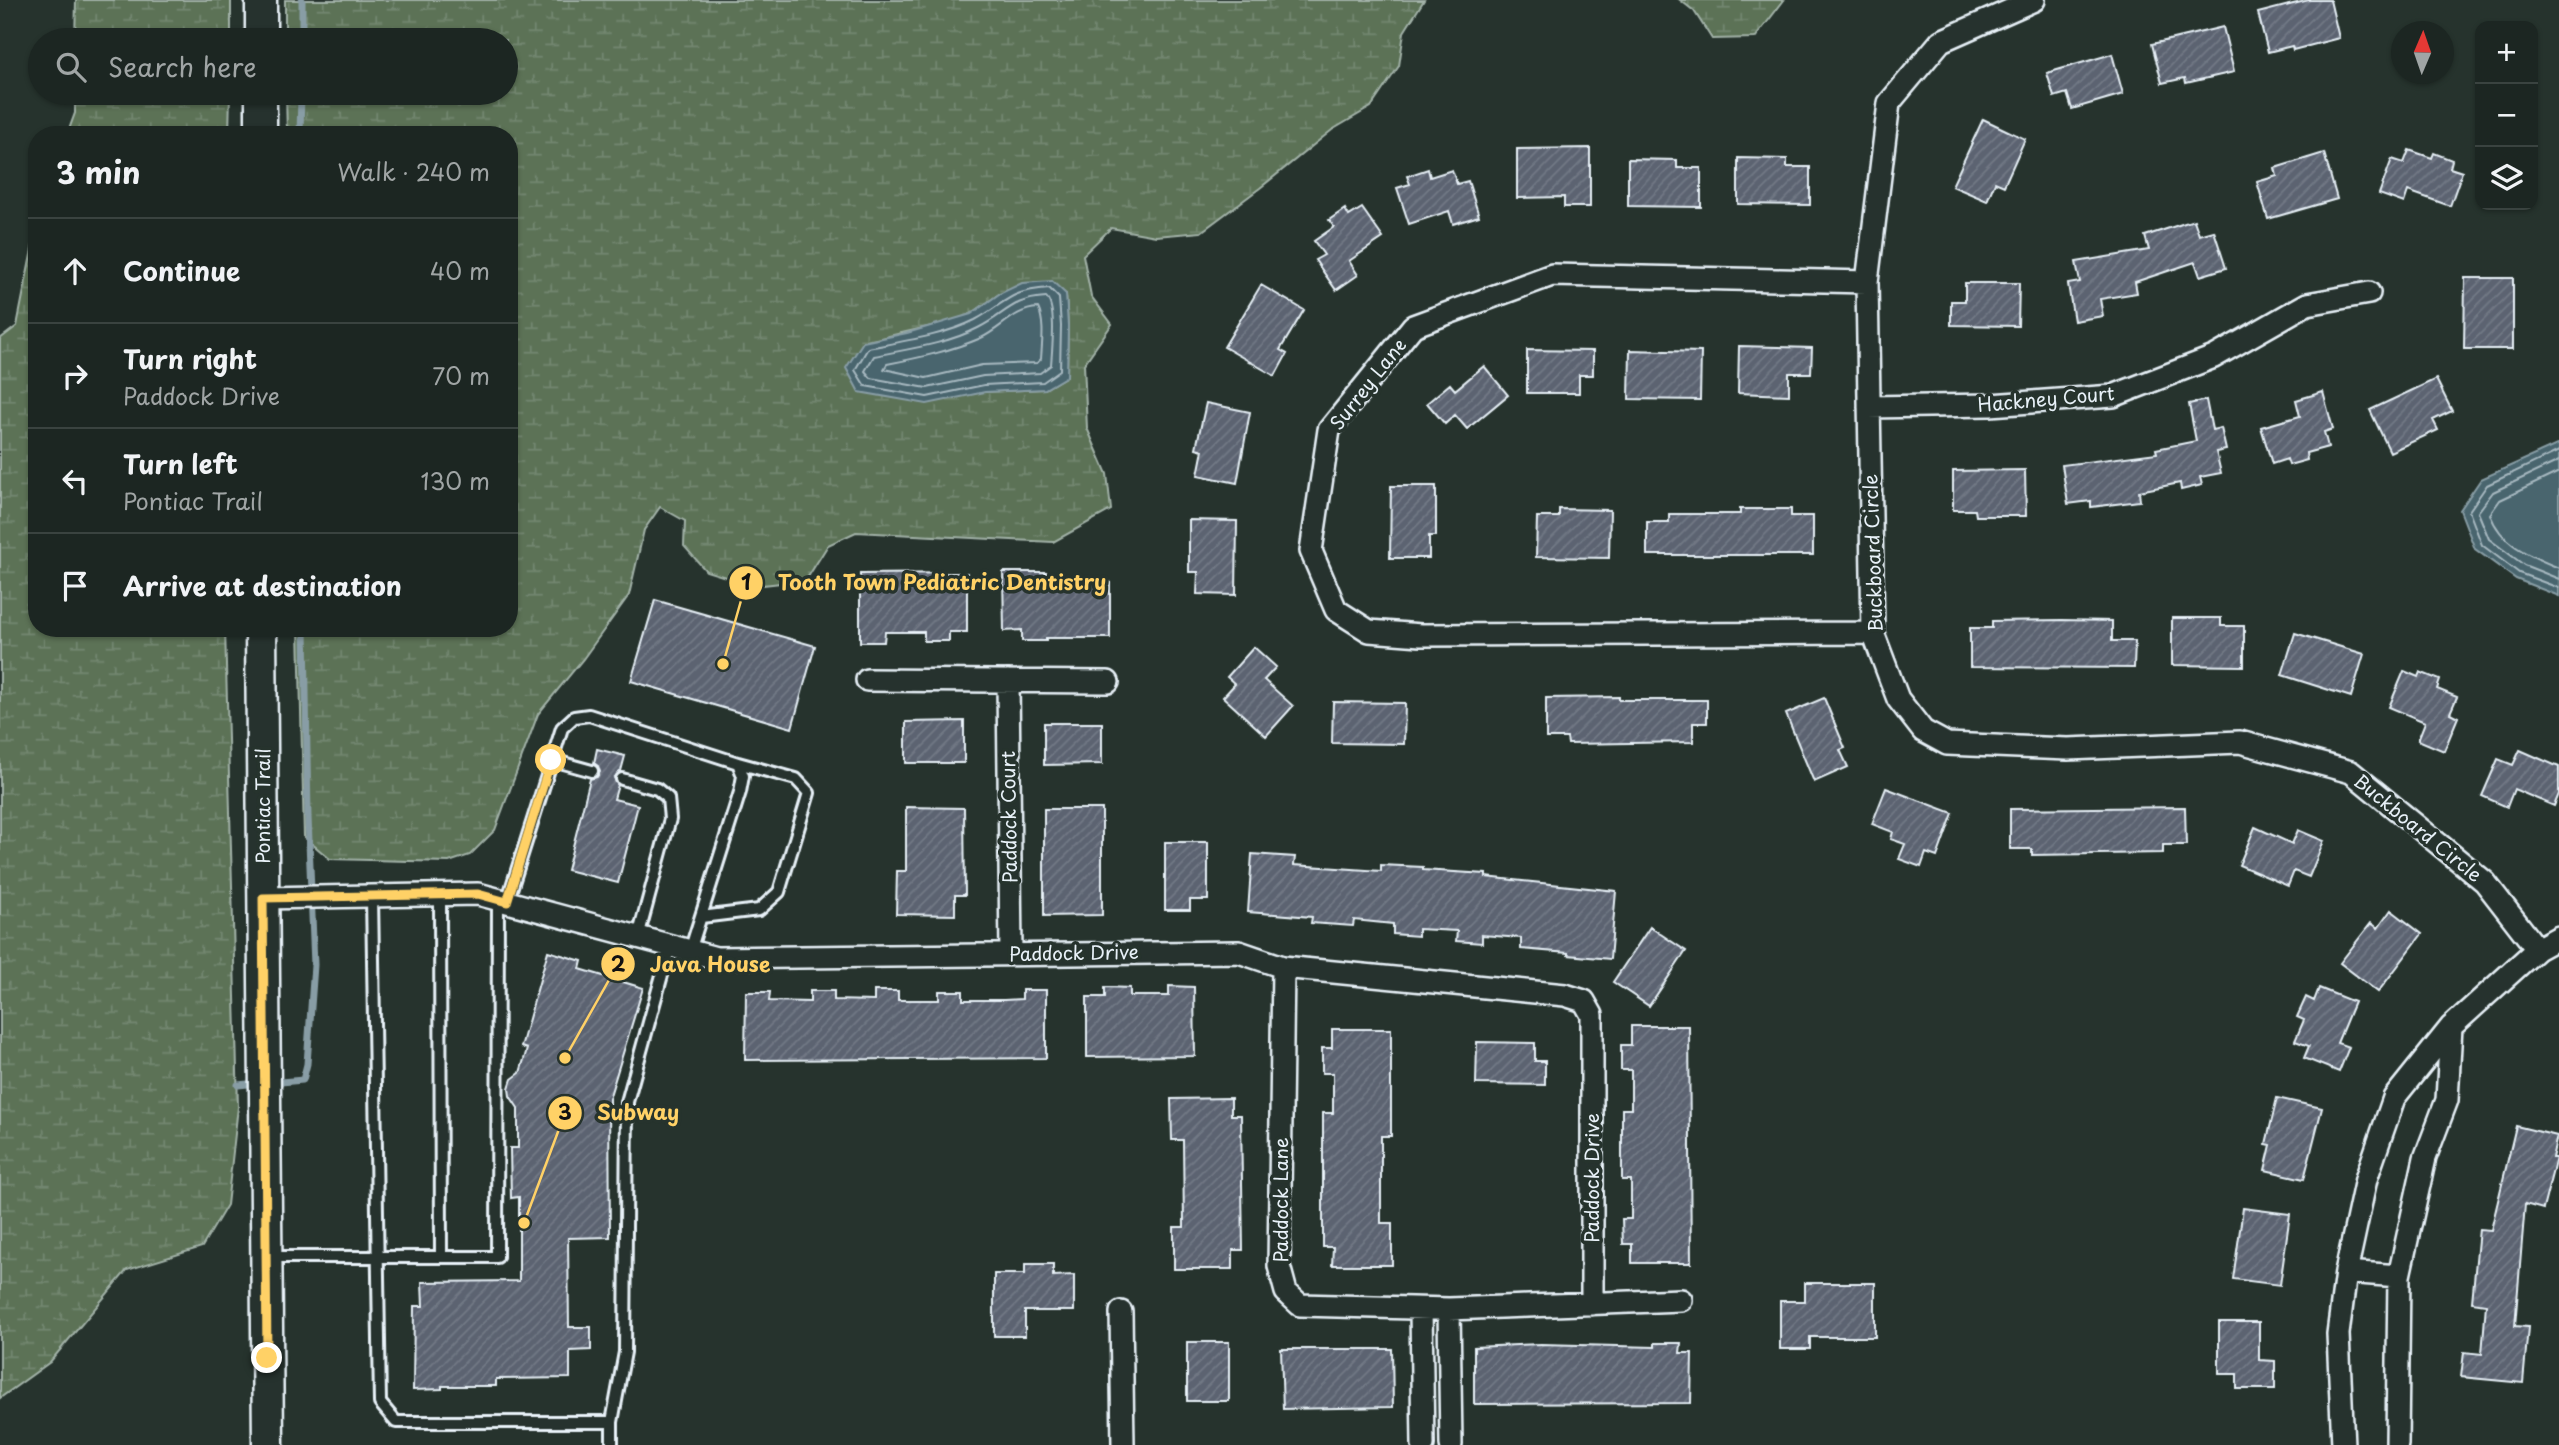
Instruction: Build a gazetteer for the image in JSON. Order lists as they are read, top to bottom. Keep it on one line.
{"streets":{"main road":["Pontiac Trail"],"street":["Surrey Lane","Hackney Court","Buckboard Circle","Paddock Court","Paddock Drive","Paddock Lane"]},"crossings":[["Surrey Lane","Buckboard Circle"],["Hackney Court","Buckboard Circle"],["Pontiac Trail","Paddock Drive"],["Paddock Court","Paddock Drive"],["Paddock Drive","Paddock Lane"]],"places":["Tooth Town Pediatric Dentistry","Java House","Subway"],"north":"top","page":{"map_buttons":["+","−"],"search":"Search here","heading":["3 min","Walk · 240 m"],"list":[["Continue","40 m"],["Turn right","Paddock Drive","70 m"],["Turn left","Pontiac Trail","130 m"],"Arrive at destination"]}}
